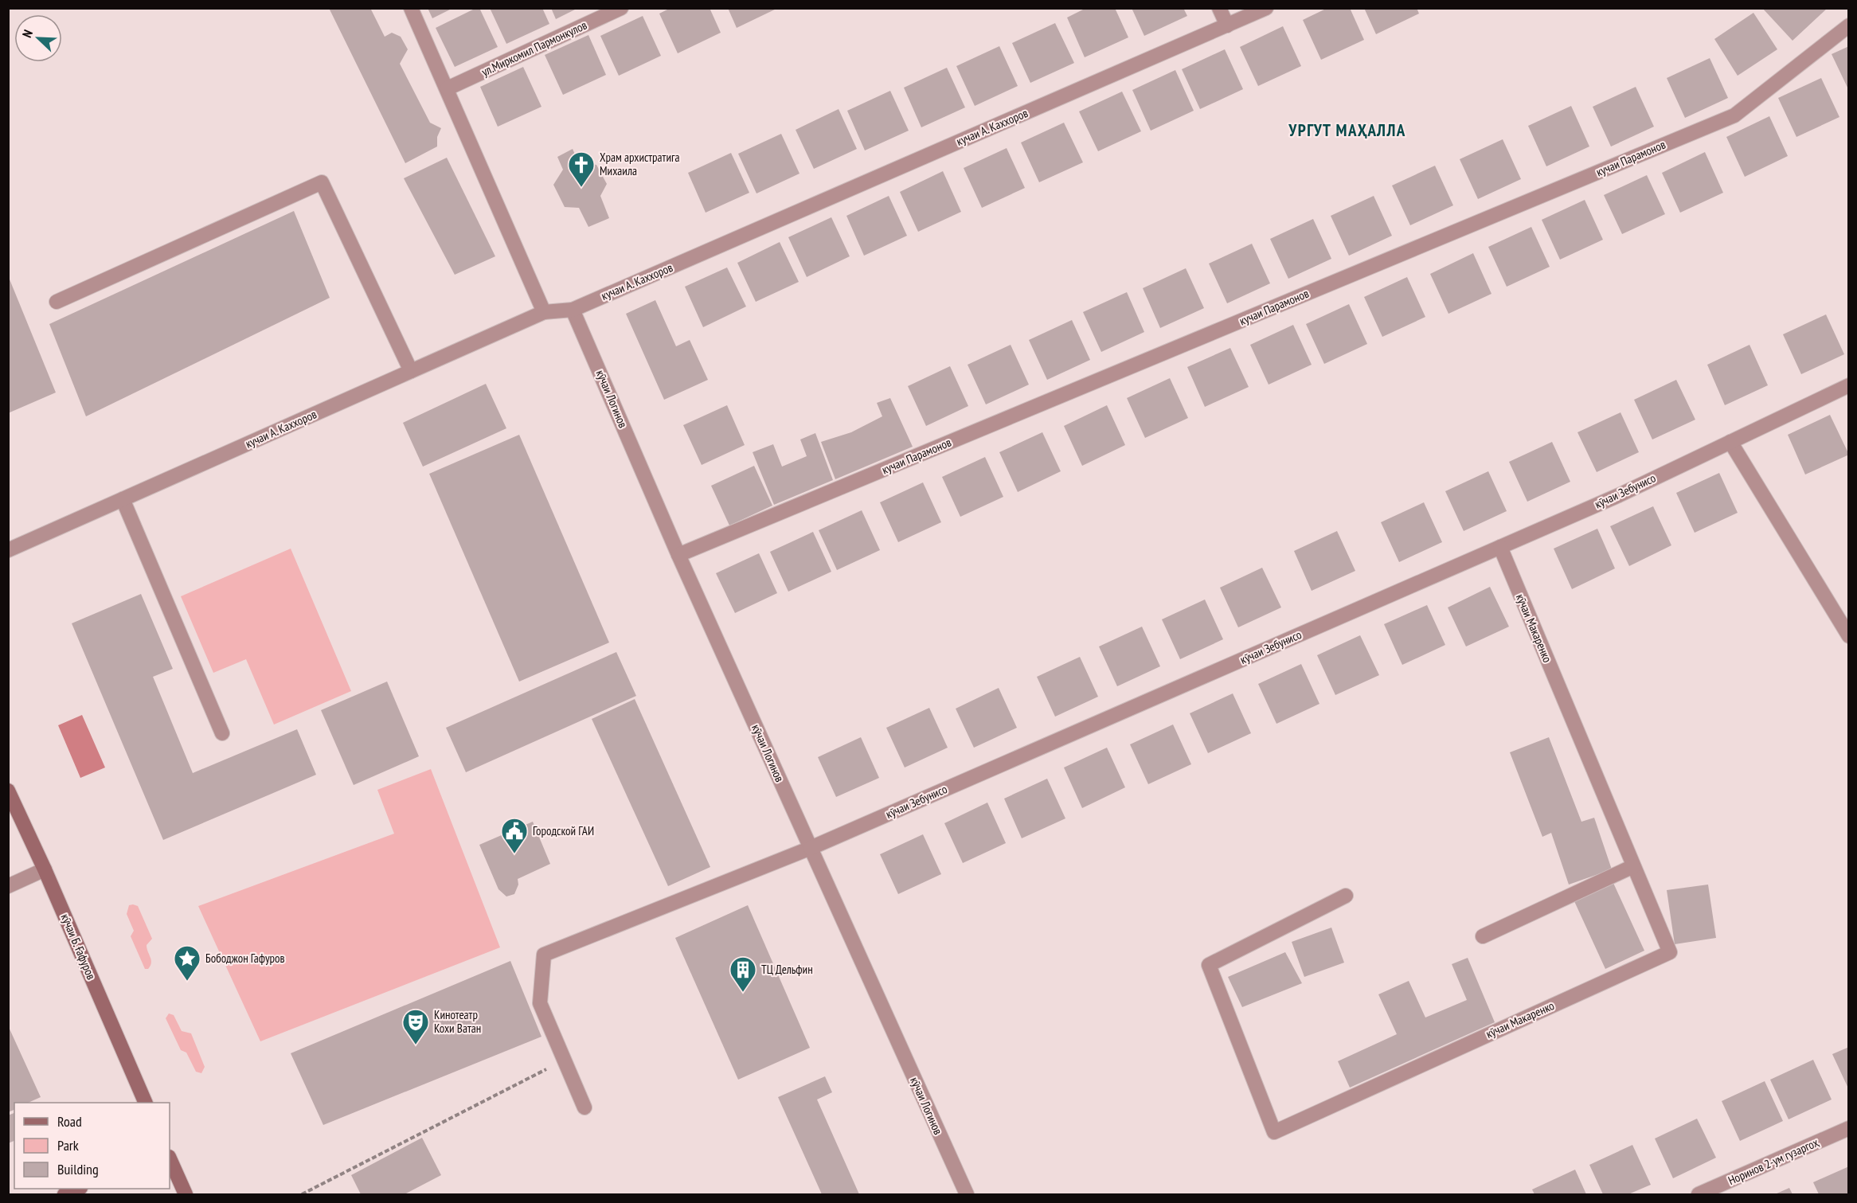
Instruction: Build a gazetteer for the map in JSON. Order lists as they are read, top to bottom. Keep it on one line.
{"streets":{"street":["ул.Миркомил Пармонкулов","кучаи А. Каххоров","кучаи Парамонов","кӯчаи Логинов","кӯчаи Зебунисо","кӯчаи Макаренко","кӯчаи Б. Ғафуров","Норинов 2-ум гузаргоҳ"]},"crossings":[["кучаи А. Каххоров","кӯчаи Логинов"],["кучаи Парамонов","кӯчаи Логинов"],["кӯчаи Логинов","кӯчаи Зебунисо"],["кӯчаи Зебунисо","кӯчаи Макаренко"]],"districts":["УРГУТ МАҲАЛЛА"],"places":{"church":["Храм архистратига Михаила"],"public building":["Городской ГАИ"],"place":["Бободжон Гафуров"],"building":["ТЦ Дельфин"],"theatre":["Кинотеатр Кохи Ватан"]},"legend":["Road","Park","Building"],"north":"top left"}
